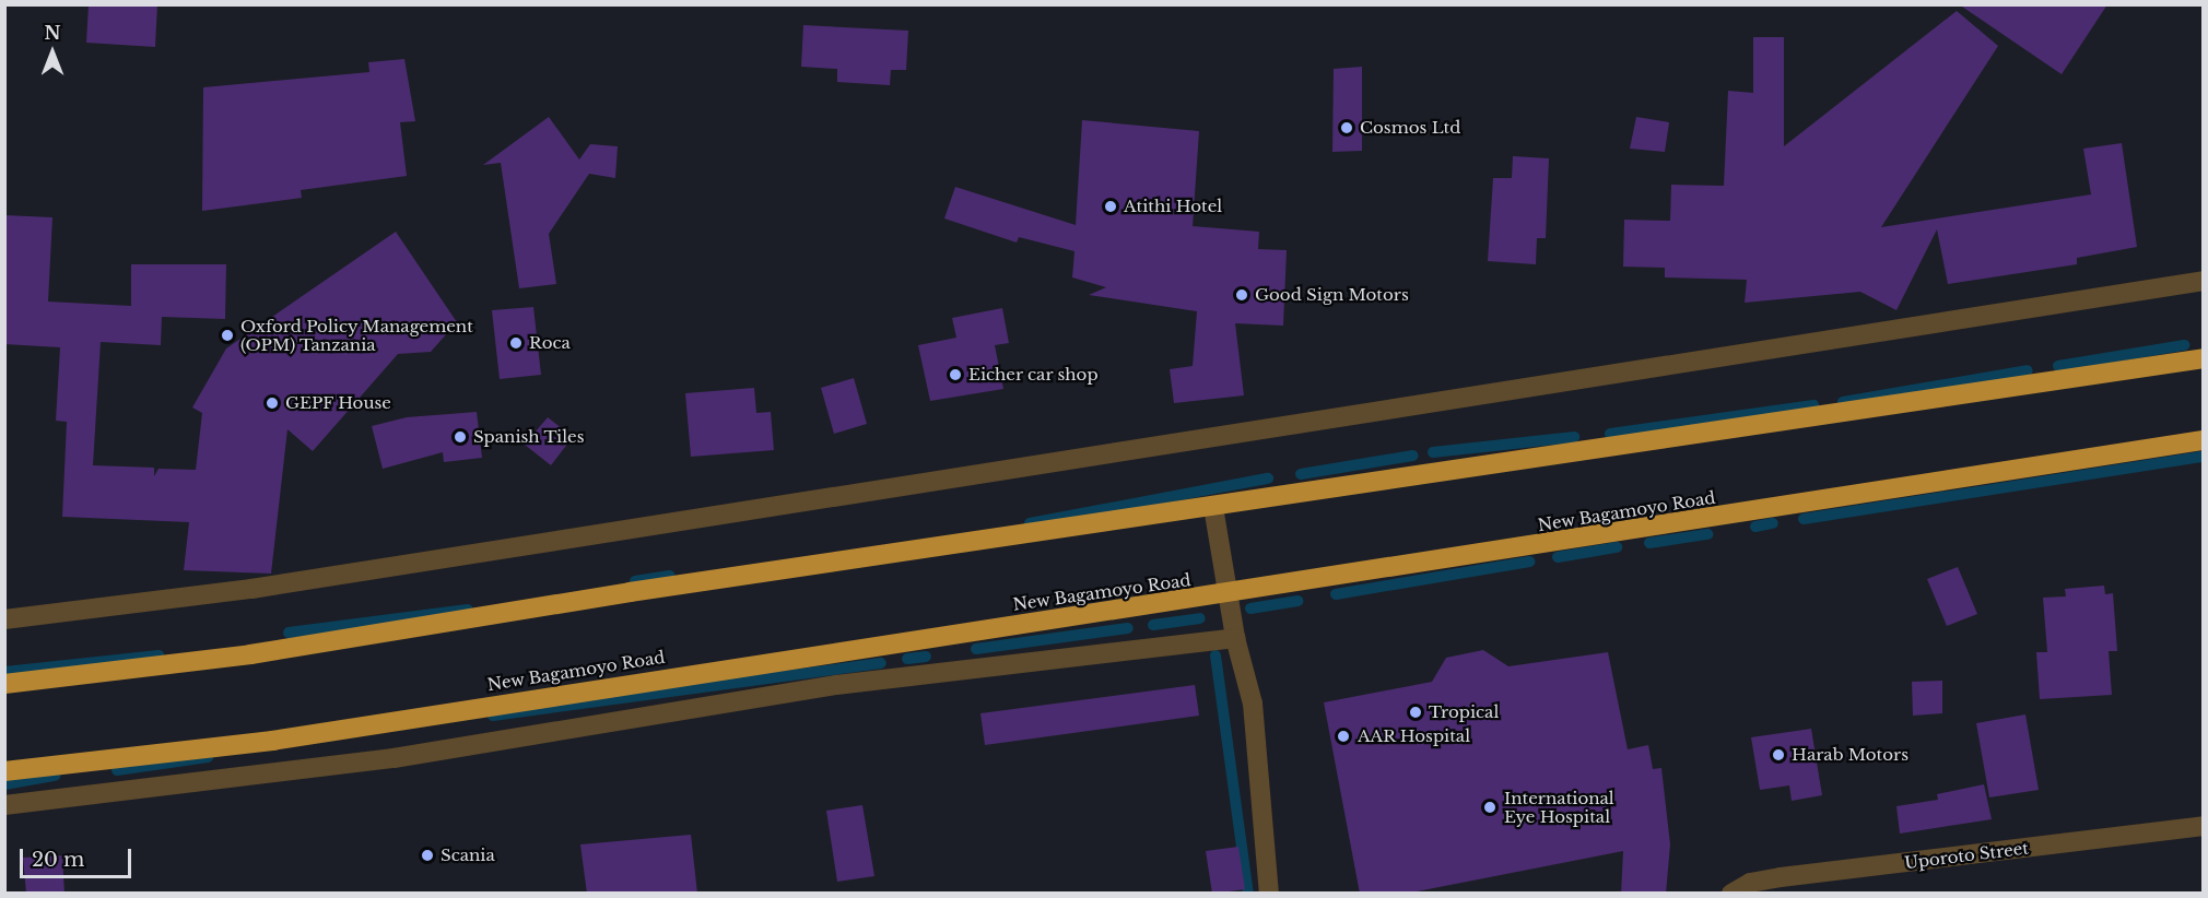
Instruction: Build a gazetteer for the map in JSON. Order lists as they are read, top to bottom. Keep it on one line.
{"streets":{"highway":["New Bagamoyo Road"],"street":["Uporoto Street"]},"places":["Cosmos Ltd","Atithi Hotel","Good Sign Motors","Oxford Policy Management (OPM) Tanzania","Roca","Eicher car shop","GEPF House","Spanish Tiles","Tropical","AAR Hospital","Harab Motors","International Eye Hospital","Scania"],"scale_bar":"20 m","north":"top"}
